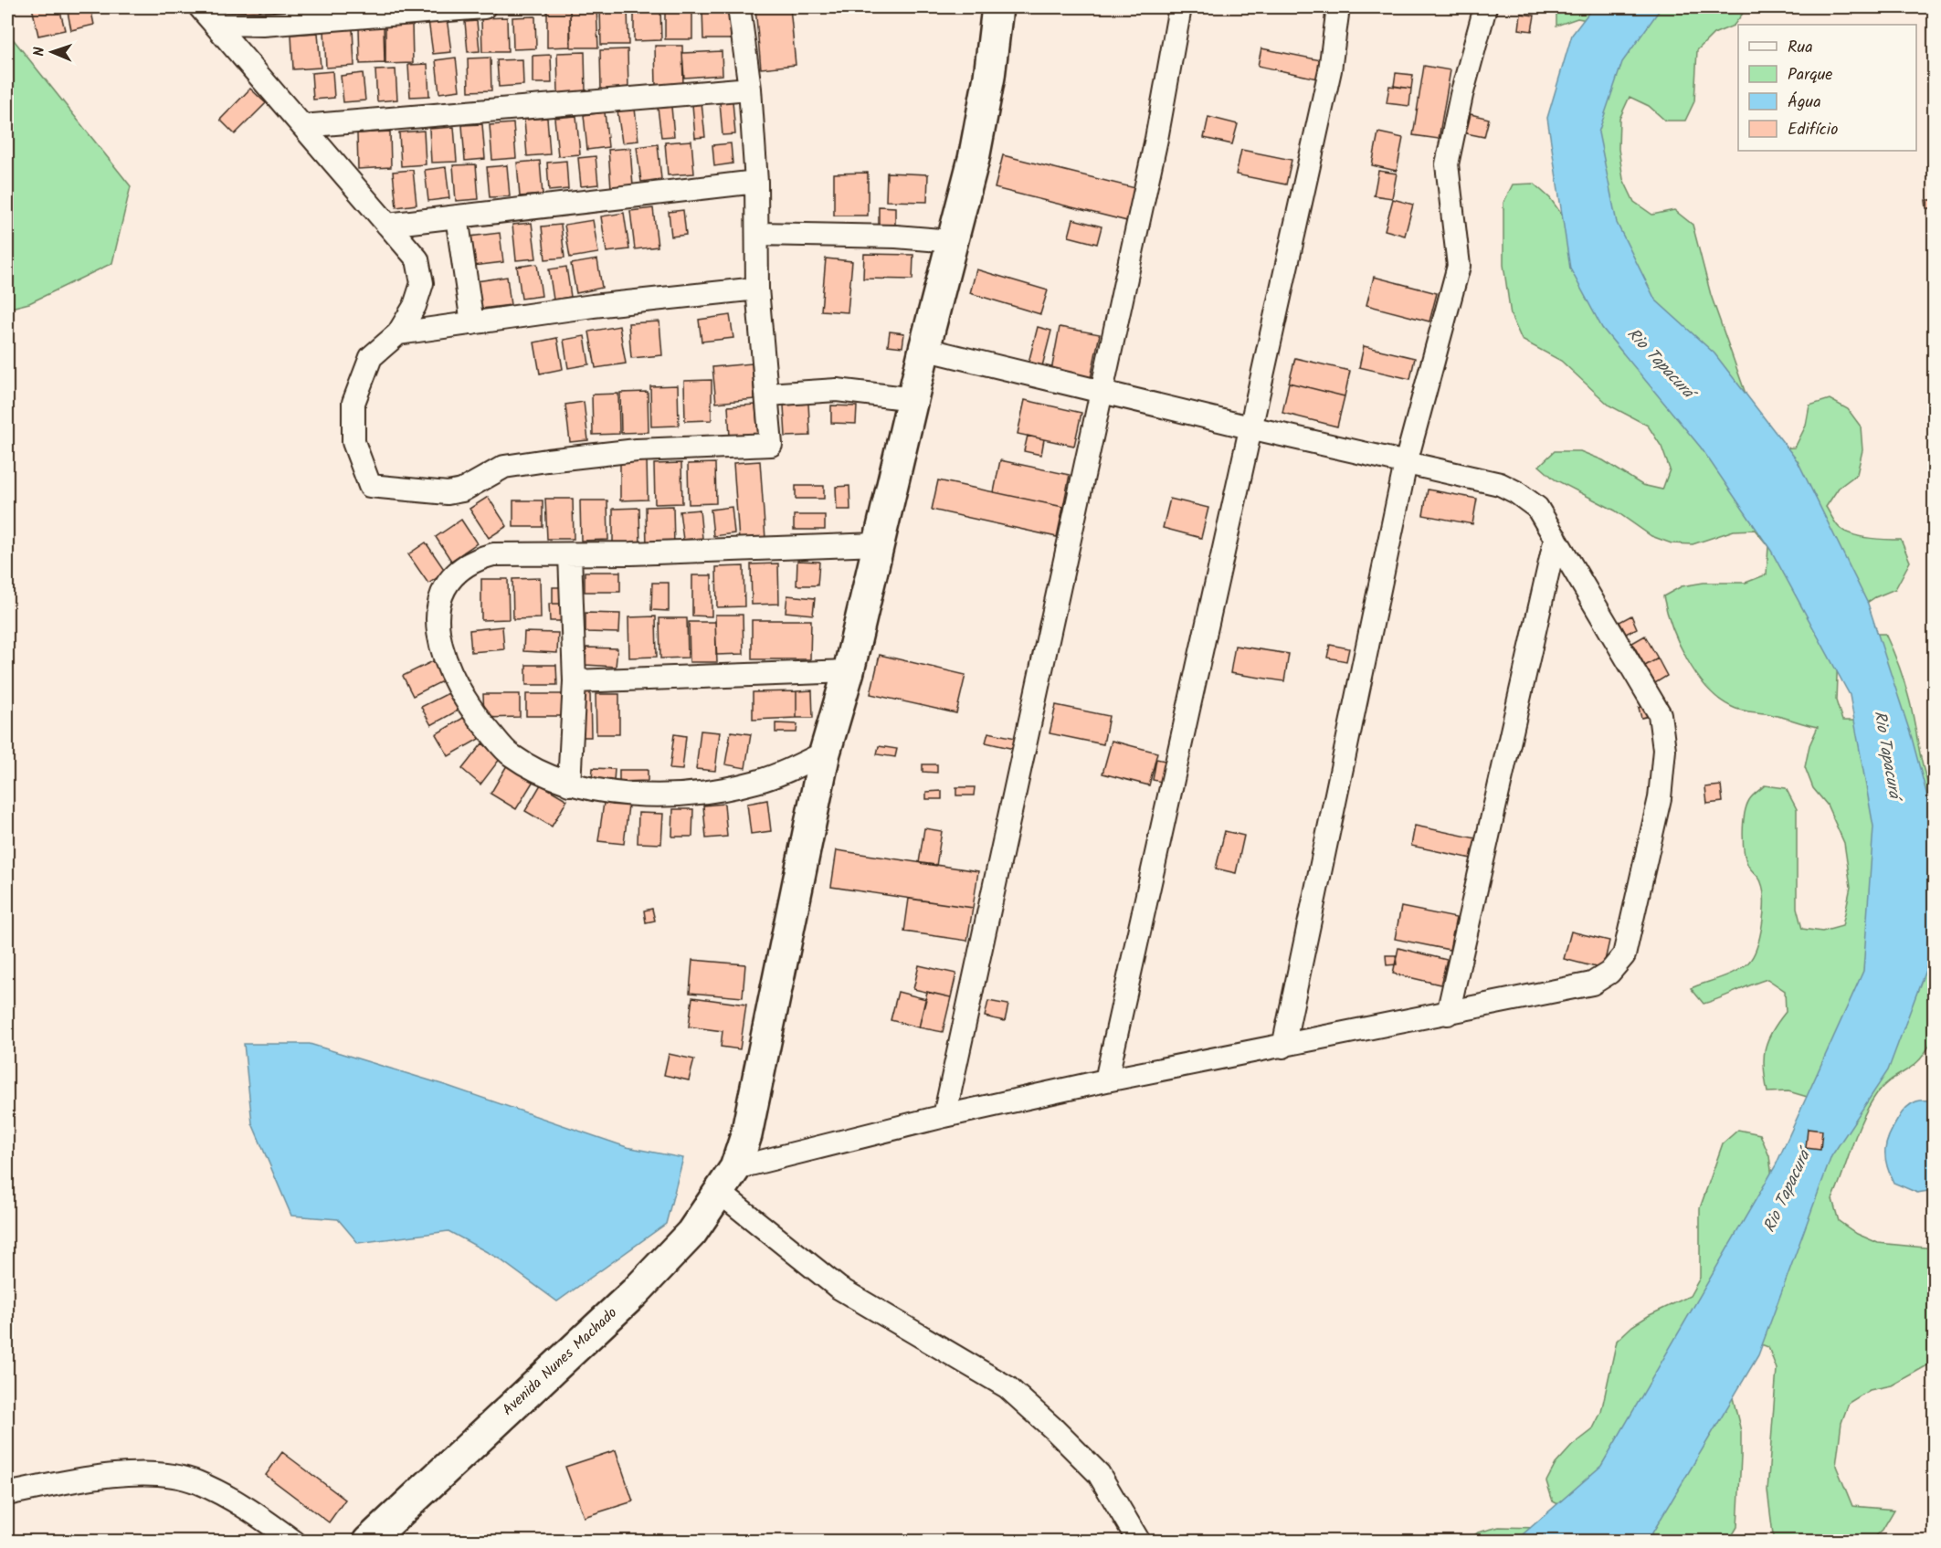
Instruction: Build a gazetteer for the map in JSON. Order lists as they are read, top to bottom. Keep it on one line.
{"streets":{"main road":["Avenida Nunes Machado"]},"water":["Rio Tapacurá"],"legend":["Rua","Parque","Água","Edifício"],"north":"left"}
